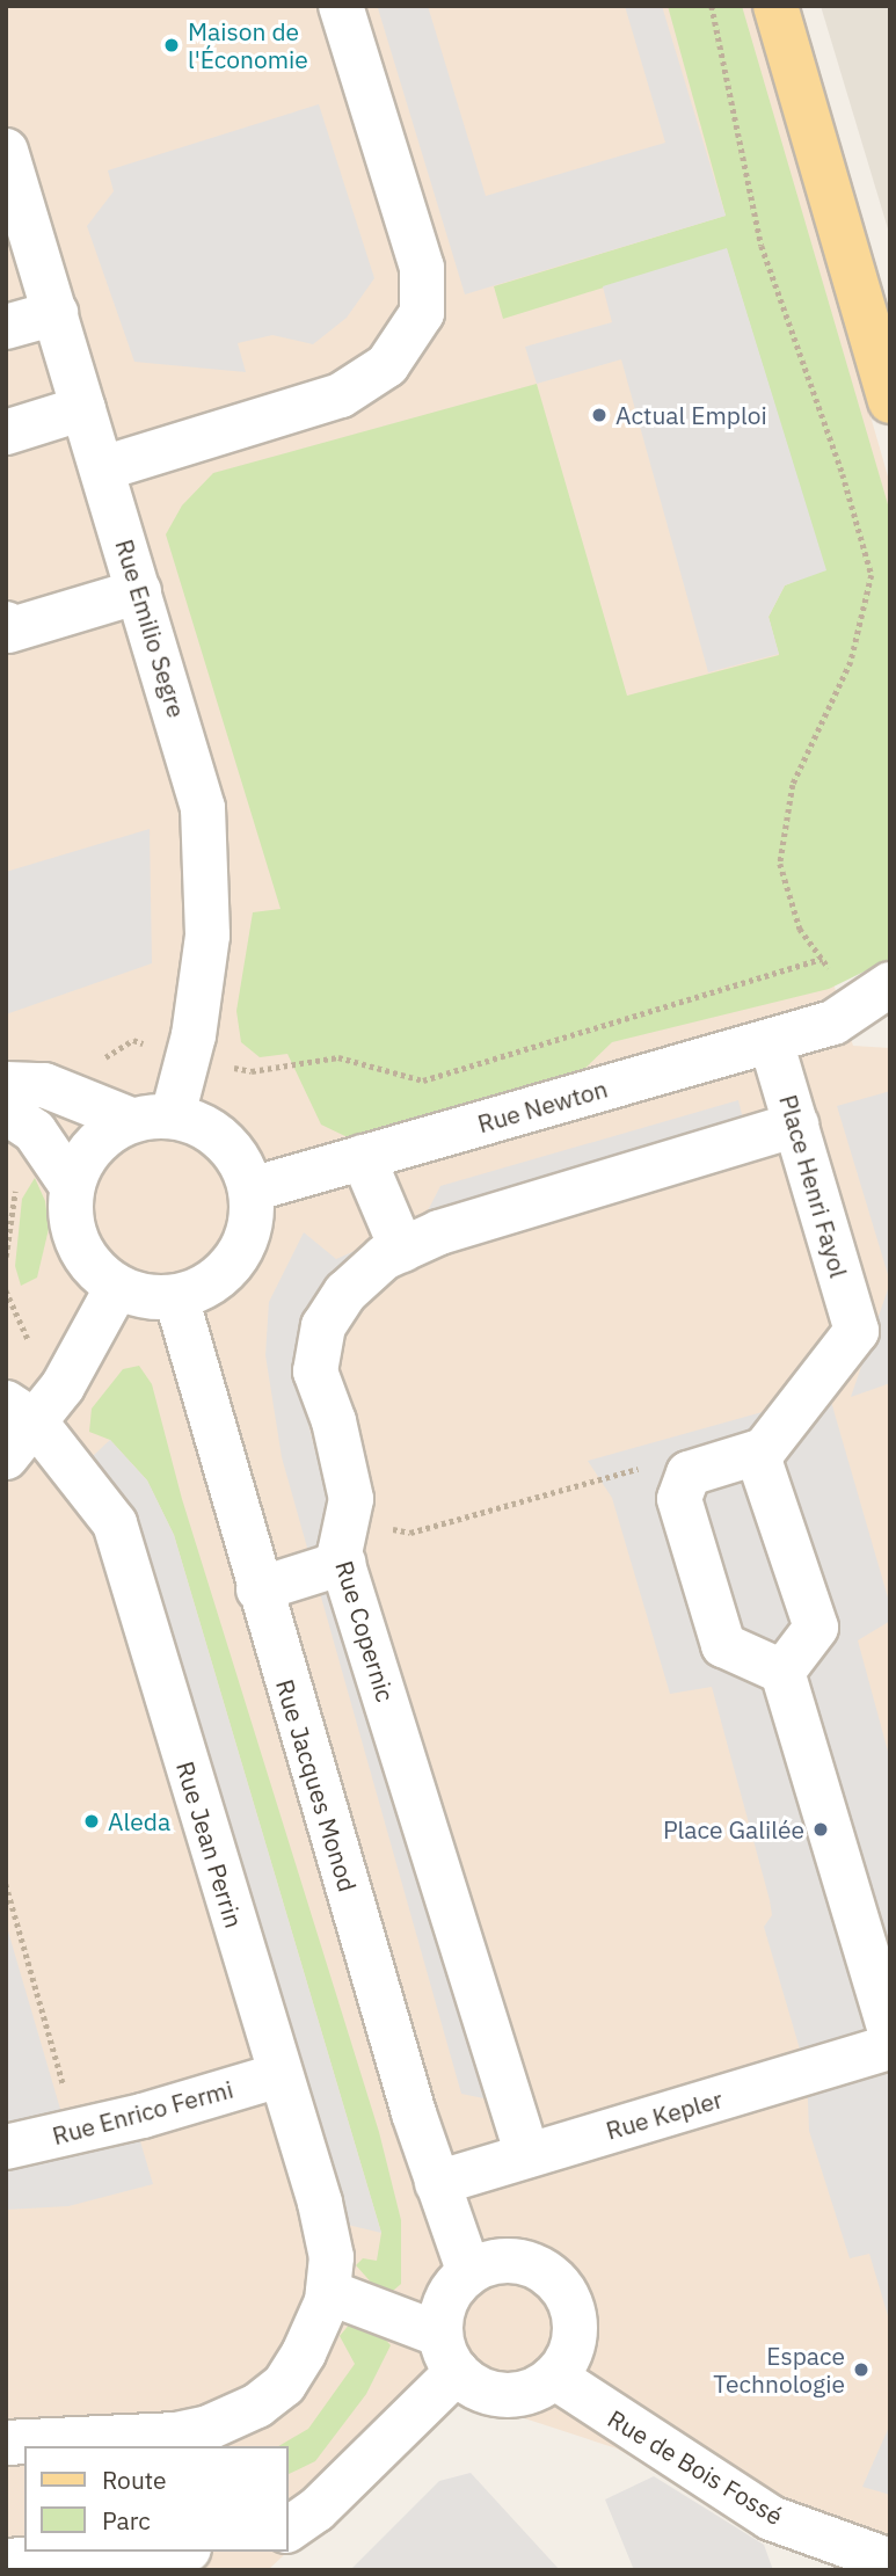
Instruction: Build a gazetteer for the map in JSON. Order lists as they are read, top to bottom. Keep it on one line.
{"streets":{"street":["Rue Emilio Segre","Rue Newton","Place Henri Fayol","Rue Copernic","Rue Jacques Monod","Rue Jean Perrin","Rue Enrico Fermi","Rue Kepler","Rue de Bois Fossé"]},"crossings":[["Rue Emilio Segre","Rue Newton"],["Rue Emilio Segre","Rue Jacques Monod"],["Rue Newton","Place Henri Fayol"],["Rue Newton","Rue Jacques Monod"],["Place Henri Fayol","Rue Copernic"],["Rue Copernic","Rue Kepler"],["Rue Jacques Monod","Rue Kepler"],["Rue Jacques Monod","Rue de Bois Fossé"],["Rue Jean Perrin","Rue Enrico Fermi"]],"places":["Maison de l'Économie","Actual Emploi","Aleda","Place Galilée","Espace Technologie"],"legend":["Route","Parc"]}
